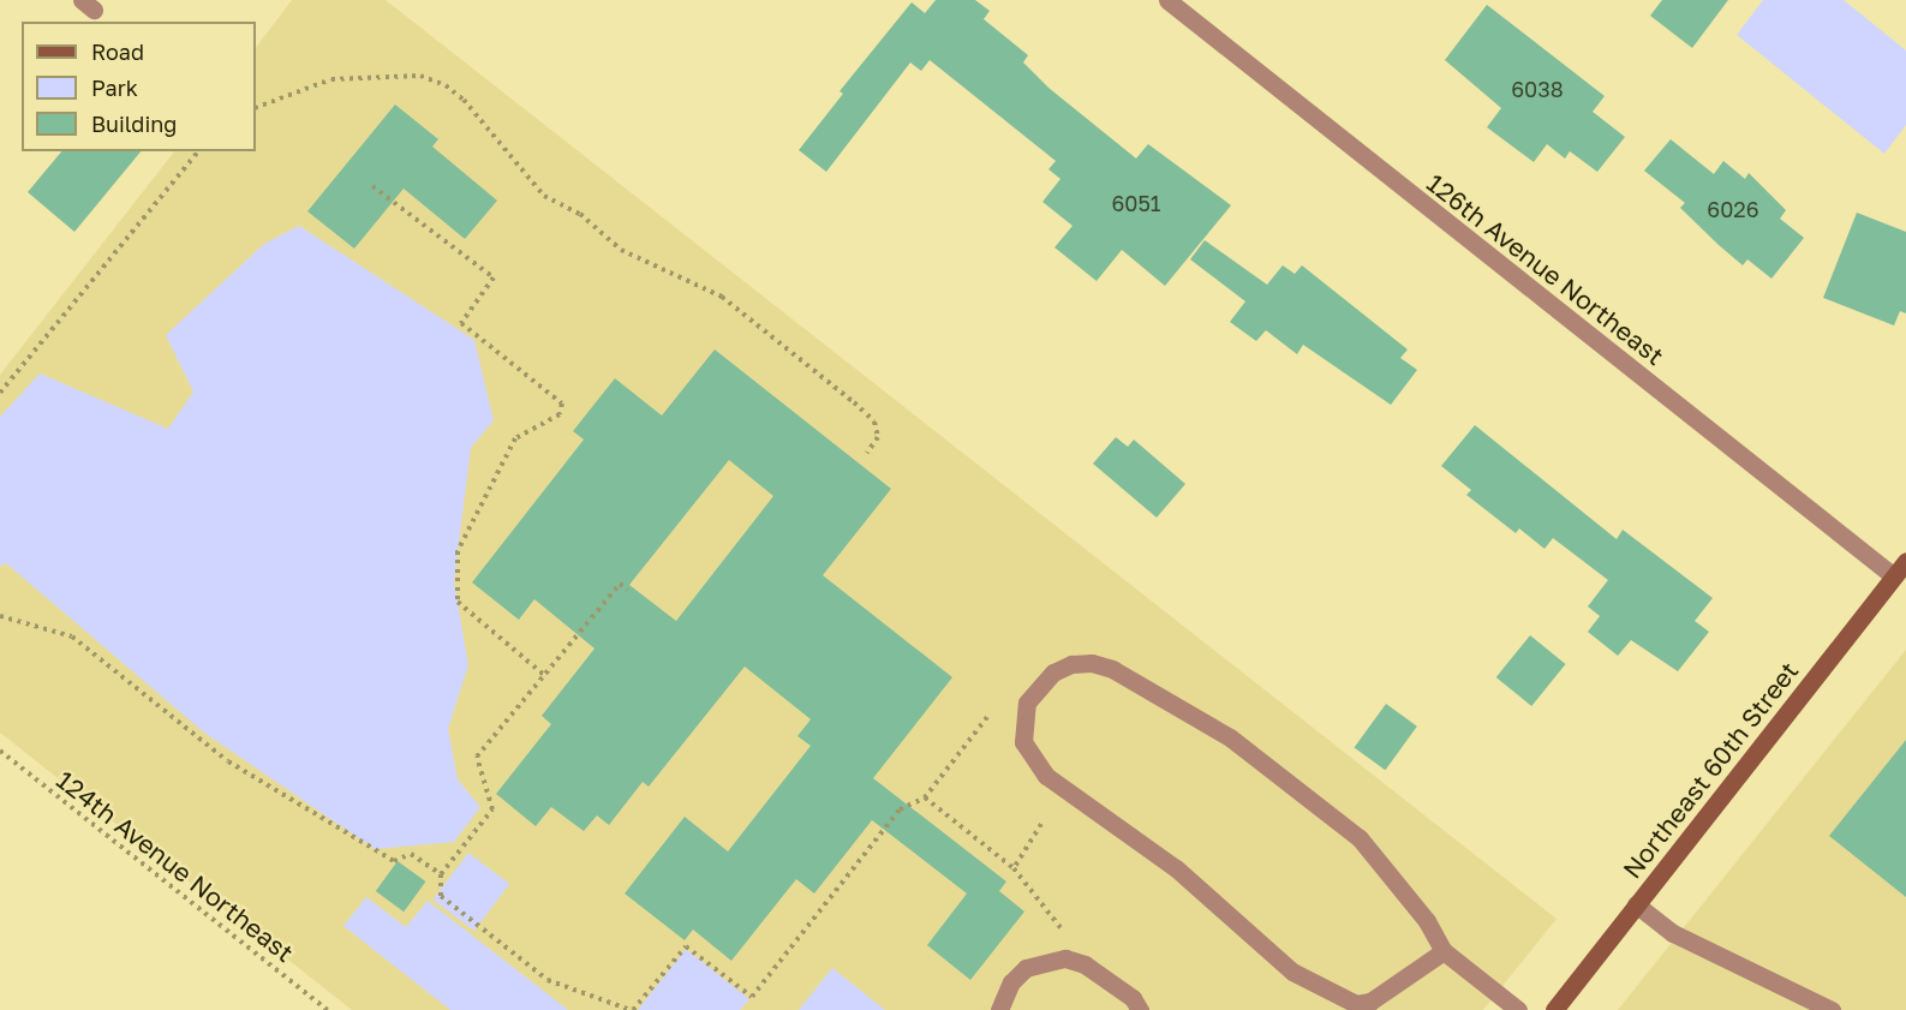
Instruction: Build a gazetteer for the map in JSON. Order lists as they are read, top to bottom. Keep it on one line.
{"streets":{"street":["126th Avenue Northeast","Northeast 60th Street"],"path":["124th Avenue Northeast"]},"crossings":[["126th Avenue Northeast","Northeast 60th Street"]],"house_numbers":["6038","6051","6026"],"legend":["Road","Park","Building"]}
